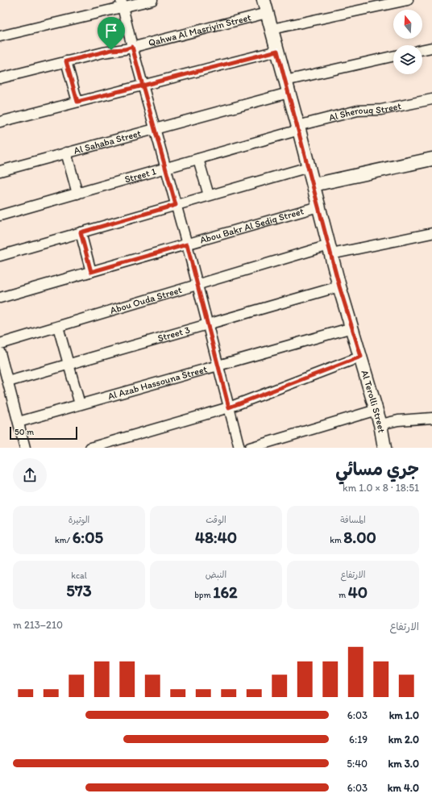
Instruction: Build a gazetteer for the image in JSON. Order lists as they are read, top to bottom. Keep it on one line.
{"streets":{"street":["Qahwa Al Masriyin Street","Al Sherouq Street","Al Sahaba Street","Street 1","Abou Bakr Al Sediq Street","Abou Ouda Street","Street 3","Al Azab Hassouna Street","Al Terolli Street"]},"crossings":[["Qahwa Al Masriyin Street","Al Terolli Street"],["Al Sherouq Street","Street 1"],["Al Sherouq Street","Al Terolli Street"],["Al Sahaba Street","Al Terolli Street"],["Street 1","Al Terolli Street"],["Abou Bakr Al Sediq Street","Al Terolli Street"],["Abou Ouda Street","Al Terolli Street"],["Street 3","Al Terolli Street"],["Al Azab Hassouna Street","Al Terolli Street"]],"scale_bar":"50 m","north":"top","page":{"scale":"50 m","heading":["جري مسائي","18:51 · 8 × 1.0 km"],"stats":[["المسافة","8.00 km"],["الوقت","48:40"],["الوتيرة","6:05 /km"],["الارتفاع","40 m"],["النبض","162 bpm"],["kcal","573"]],"chart":["الارتفاع","210–213 m"],"list":[{"name":"1.0 km","note":"6:03"},{"name":"2.0 km","note":"6:19"},{"name":"3.0 km","note":"5:40"},{"name":"4.0 km","note":"6:03"}]}}
